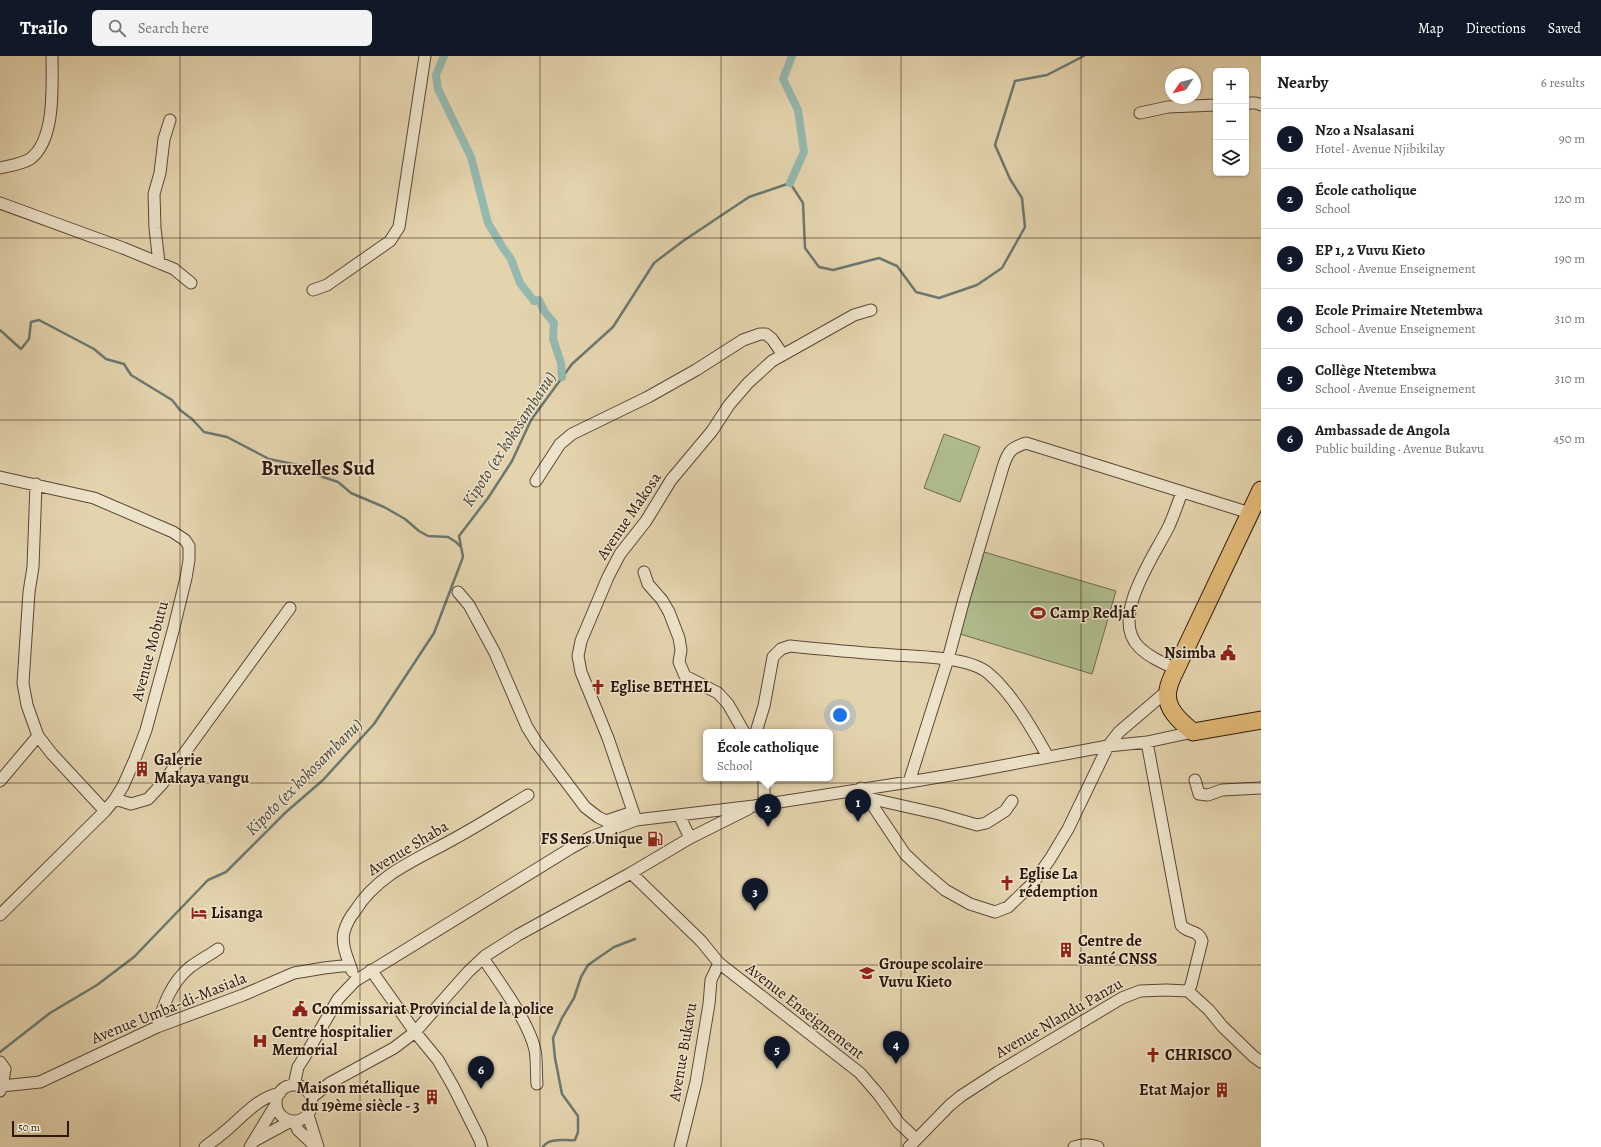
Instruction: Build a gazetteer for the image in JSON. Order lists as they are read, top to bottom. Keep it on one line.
{"streets":{"street":["Avenue Makosa","Avenue Mobutu","Avenue Shaba","Avenue Umba-di-Masiala","Avenue Enseignement","Avenue Nlandu Panzu","Avenue Bukavu"]},"crossings":[["Avenue Shaba","Avenue Umba-di-Masiala"],["Avenue Enseignement","Avenue Nlandu Panzu"],["Avenue Enseignement","Avenue Bukavu"]],"districts":["Bruxelles Sud"],"water":["Kipoto (ex kokosambanu)"],"places":{"sports":["Camp Redjaf"],"public building":["Nsimba","Commissariat Provincial de la police"],"church":["Eglise BETHEL","Eglise La rédemption","CHRISCO"],"building":["Galerie Makaya vangu","Centre de Santé CNSS","Etat Major","Maison métallique du 19ème siècle - 3"],"fuel station":["FS Sens Unique"],"hotel":["Lisanga"],"school or university":["Groupe scolaire Vuvu Kieto"],"hospital":["Centre hospitalier Memorial"]},"scale_bar":"50 m","north":"bottom left","page":{"header":"Trailo","search":"Search here","nav":["Map","Directions","Saved"],"heading":["Nearby","6 results"],"map_buttons":["+","−"],"list":[{"mark":"1","name":"Nzo a Nsalasani","note":"Hotel · Avenue Njibikilay","value":"90 m"},{"mark":"2","name":"École catholique","note":"School","value":"120 m"},{"mark":"3","name":"EP 1, 2 Vuvu Kieto","note":"School · Avenue Enseignement","value":"190 m"},{"mark":"4","name":"Ecole Primaire Ntetembwa","note":"School · Avenue Enseignement","value":"310 m"},{"mark":"5","name":"Collège Ntetembwa","note":"School · Avenue Enseignement","value":"310 m"},{"mark":"6","name":"Ambassade de Angola","note":"Public building · Avenue Bukavu","value":"450 m"}],"popup":["École catholique","School"],"pins":["1","2","3","4","5","6"],"scale":"50 m"}}
